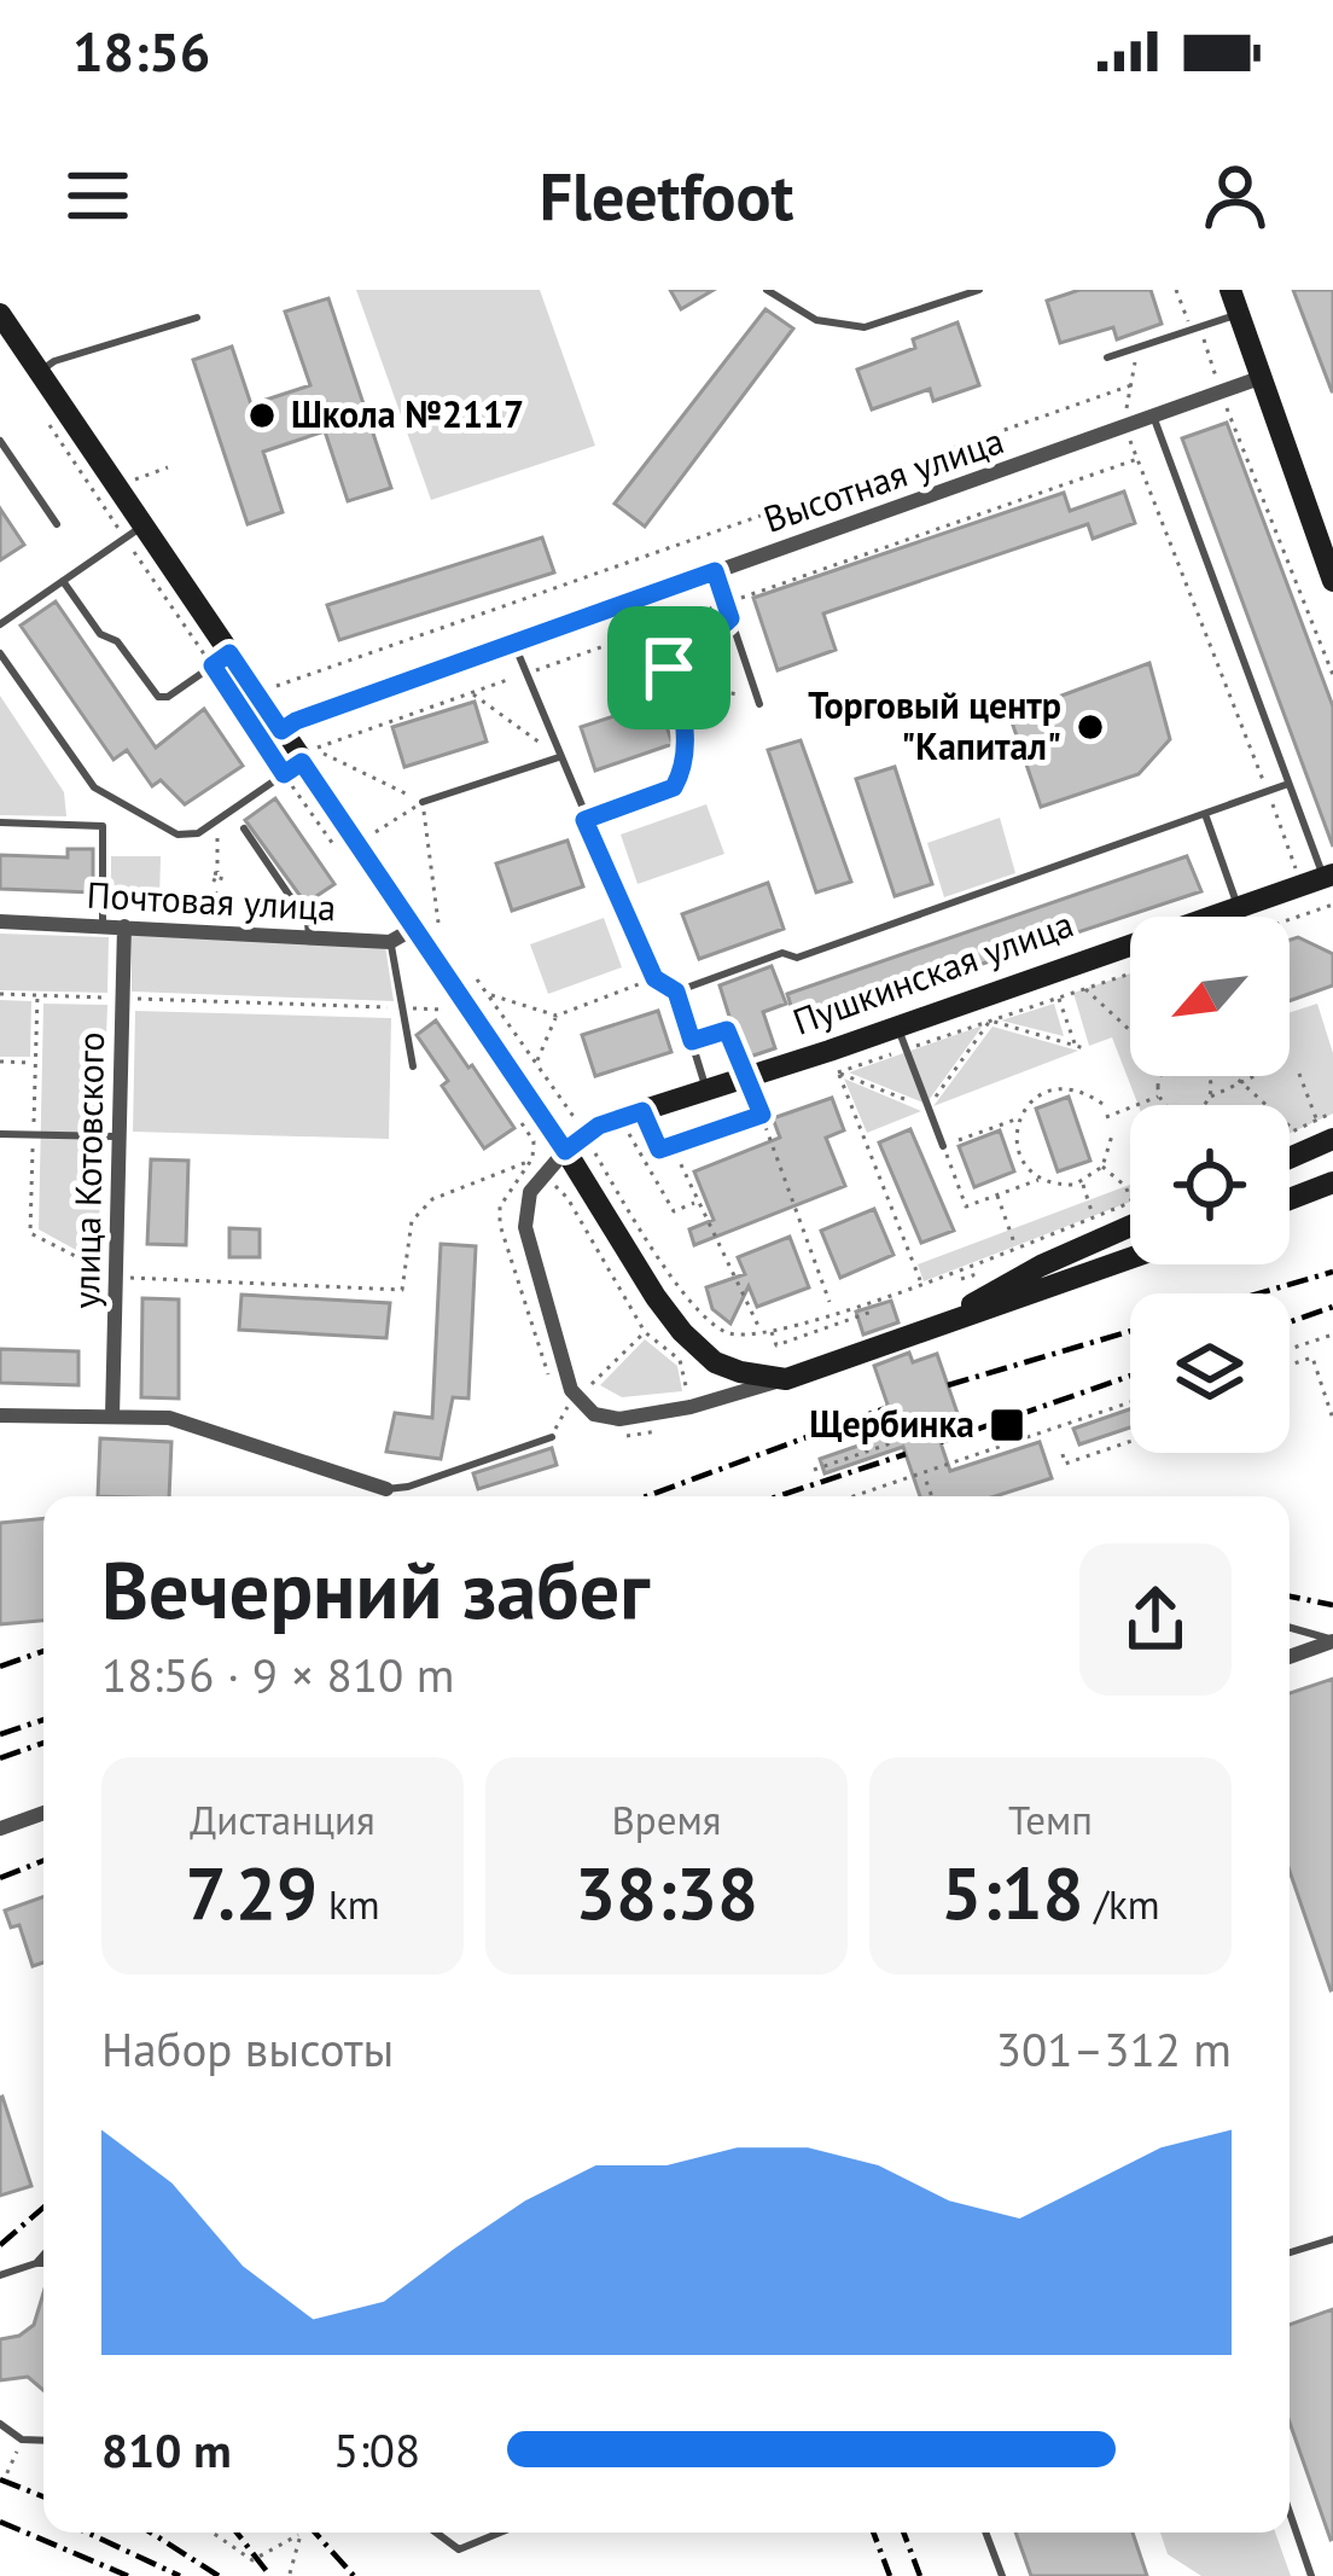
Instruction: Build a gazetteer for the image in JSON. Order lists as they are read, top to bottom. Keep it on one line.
{"streets":{"main road":["Пушкинская улица"],"street":["Высотная улица","Почтовая улица","улица Котовского"]},"crossings":[["Почтовая улица","улица Котовского"]],"places":{"other":["Школа №2117","Торговый центр \"Капитал\""],"transit":["Щербинка"]},"north":"bottom left","page":{"status":"18:56","header":"Fleetfoot","heading":["Вечерний забег","18:56 · 9 × 810 m"],"stats":[["Дистанция","7.29 km"],["Время","38:38"],["Темп","5:18 /km"]],"chart":["Набор высоты","301–312 m"],"list":[{"name":"810 m","note":"5:08"}]}}
